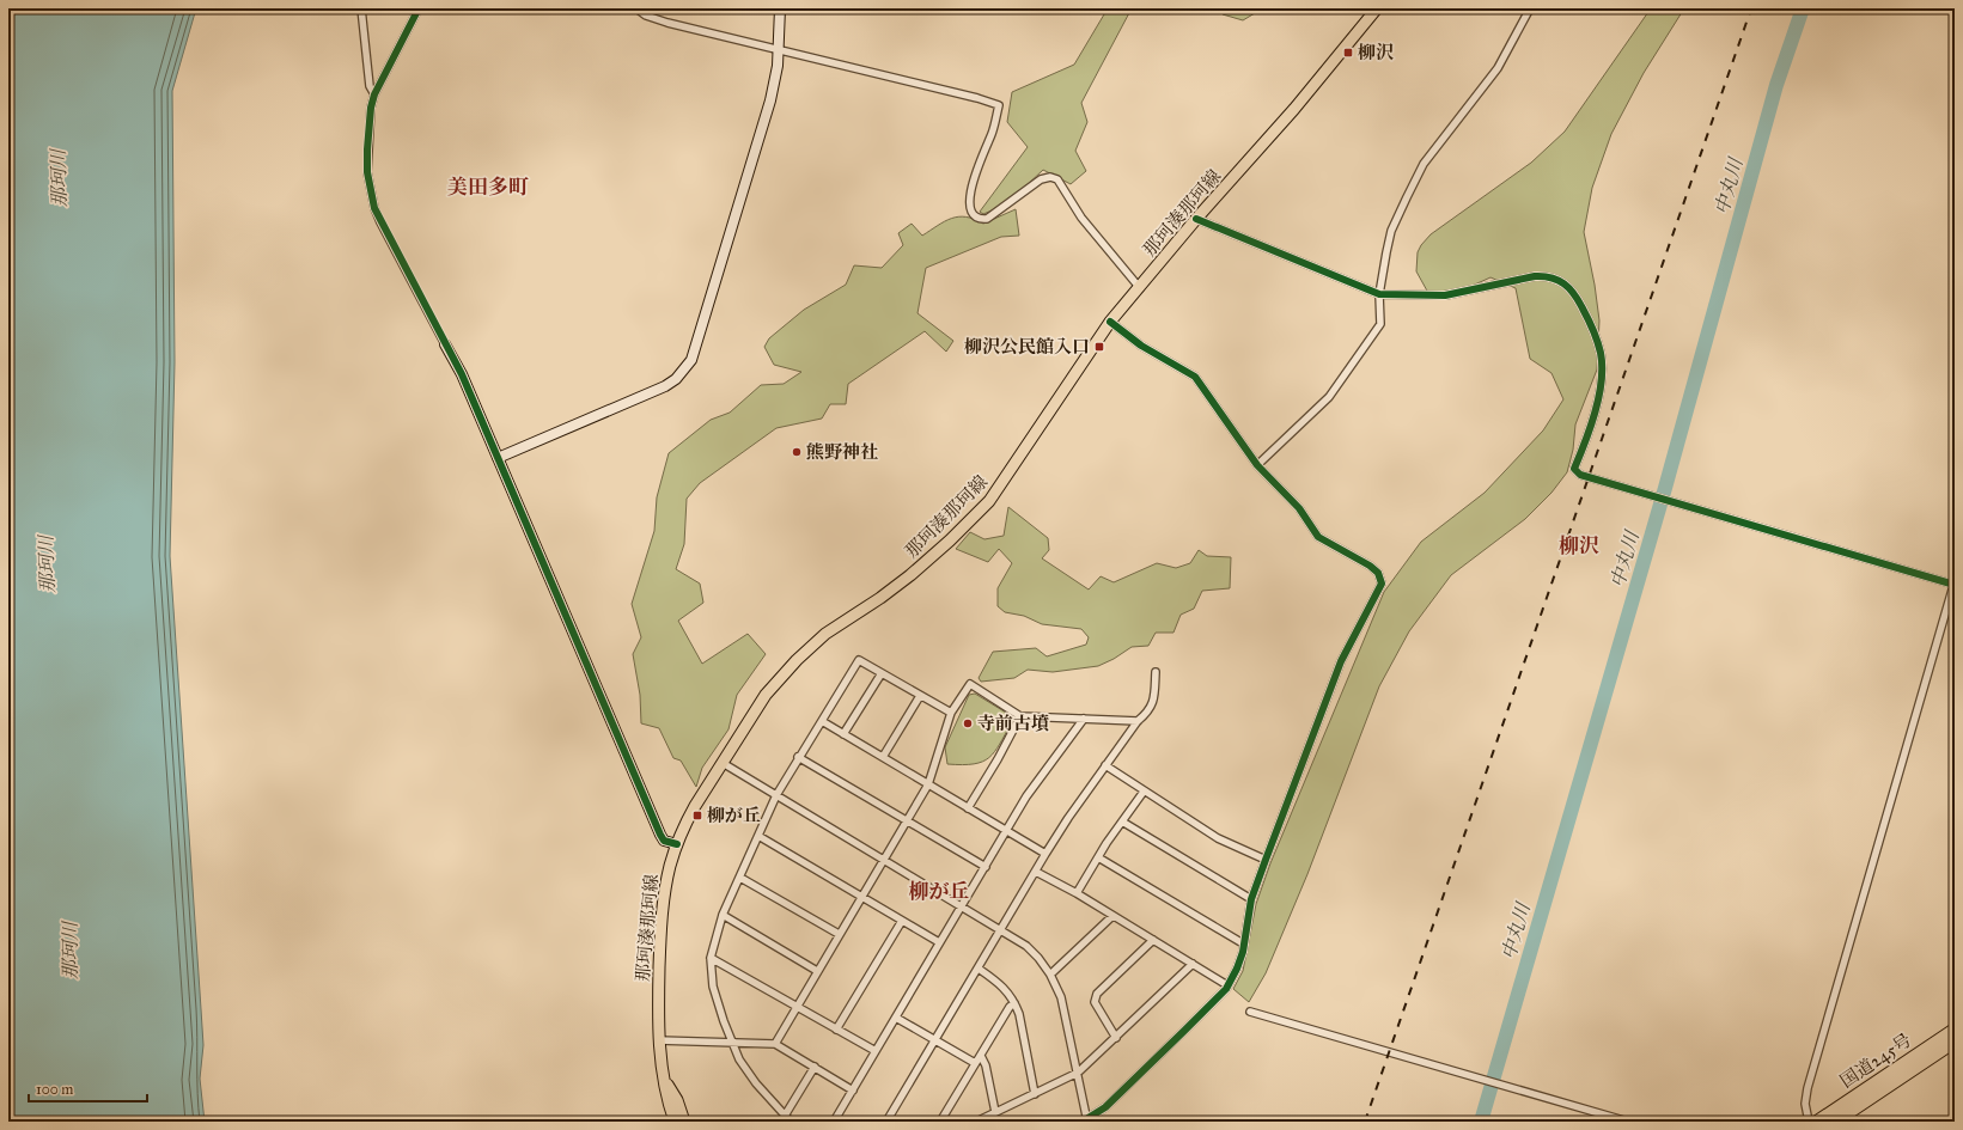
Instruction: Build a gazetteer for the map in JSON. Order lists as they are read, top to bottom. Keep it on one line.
{"streets":{"highway":["国道245号"],"main road":["那珂湊那珂線"]},"districts":["美田多町","柳沢","柳が丘"],"water":["那珂川","中丸川"],"places":{"transit":["柳沢","柳沢公民館入口","柳が丘"],"other":["熊野神社","寺前古墳"]},"scale_bar":"100 m"}
